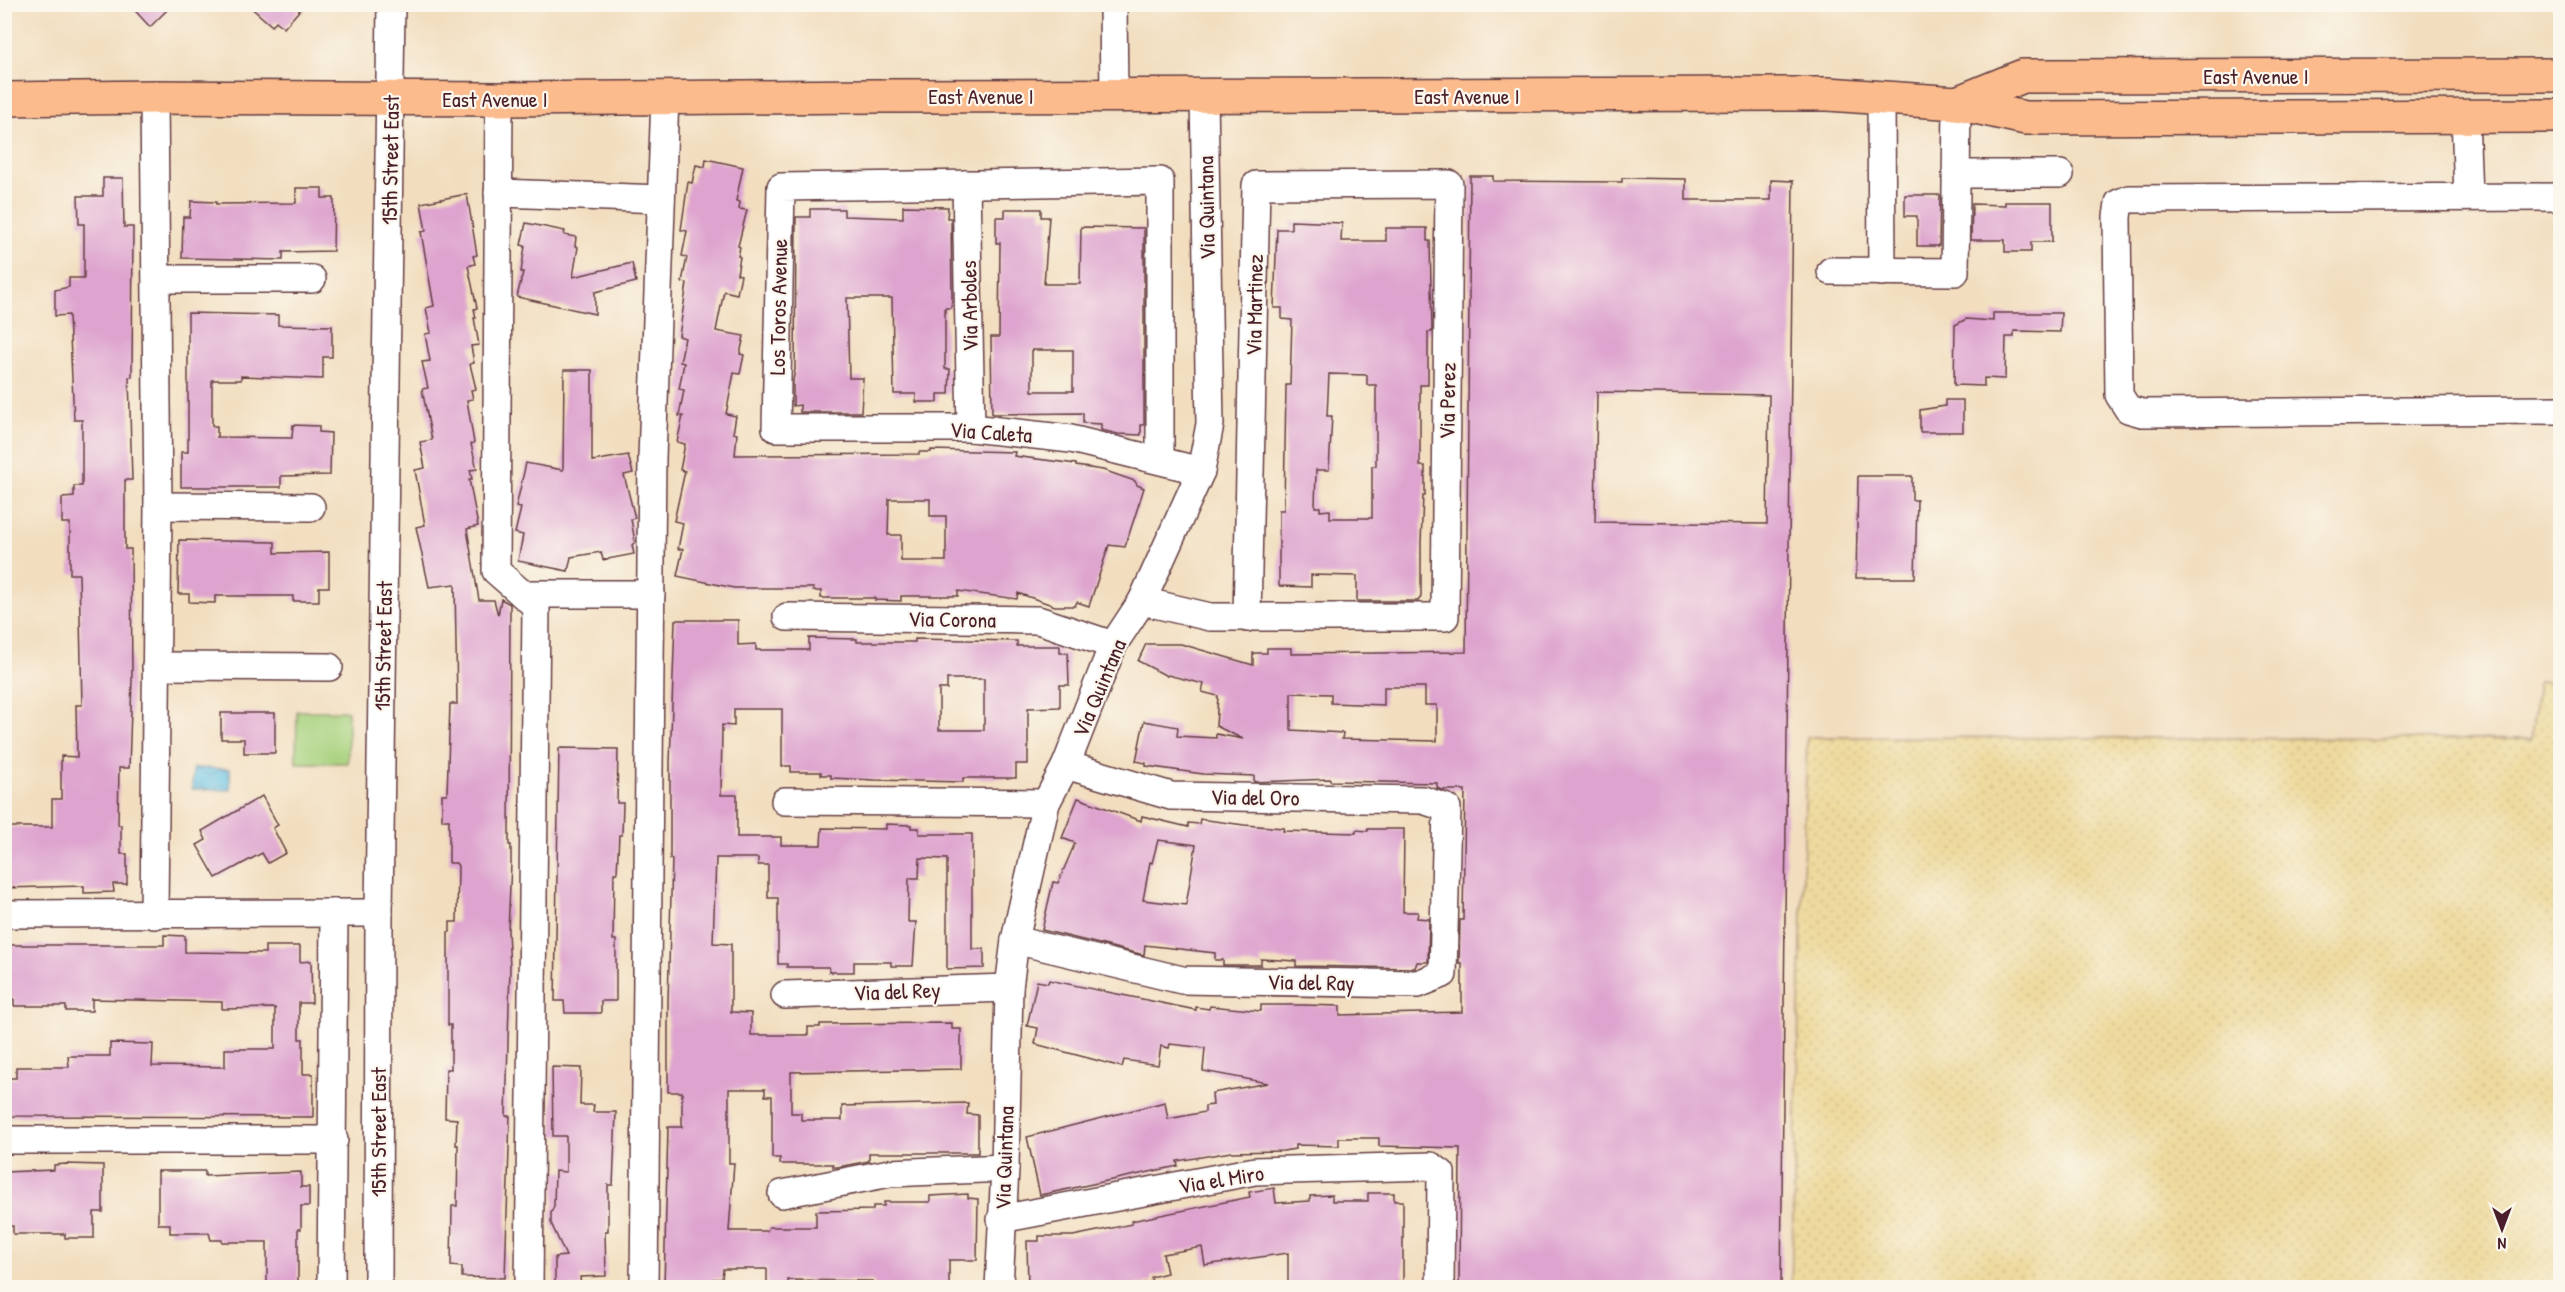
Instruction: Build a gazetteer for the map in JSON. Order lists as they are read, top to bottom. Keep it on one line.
{"streets":{"main road":["East Avenue I"],"street":["15th Street East","Via Quintana","Via Martinez","Via Arboles","Los Toros Avenue","Via Perez","Via Caleta","Via Corona","Via del Oro","Via del Ray","Via del Rey","Via el Miro"]},"crossings":[["East Avenue I","15th Street East"],["East Avenue I","Via Quintana"],["Via Quintana","Via Arboles"],["Via Quintana","Los Toros Avenue"],["Via Quintana","Via Caleta"],["Via Quintana","Via Corona"],["Via Quintana","Via del Oro"],["Via Quintana","Via del Ray"],["Via Quintana","Via del Rey"],["Via Quintana","Via el Miro"],["Via Martinez","Via Perez"],["Via Arboles","Los Toros Avenue"],["Via Arboles","Via Caleta"],["Los Toros Avenue","Via Caleta"],["Via del Oro","Via del Ray"]],"north":"bottom"}
